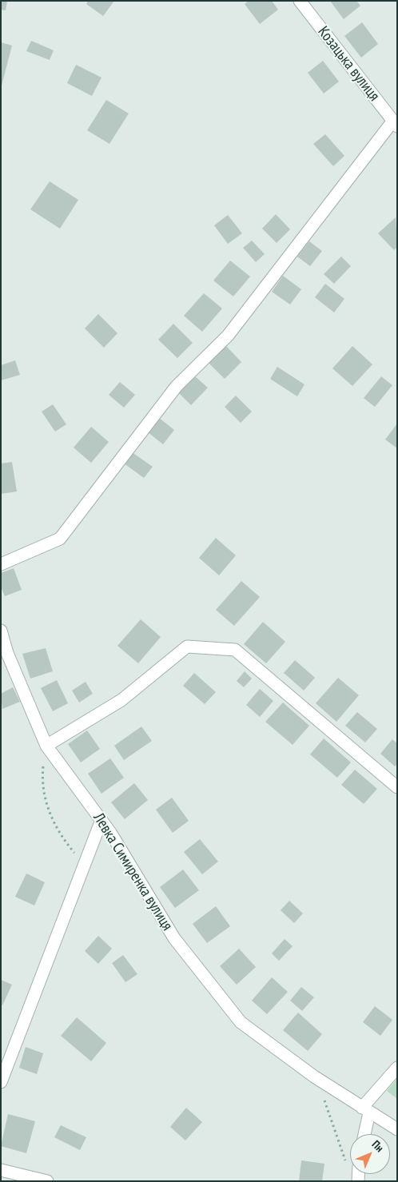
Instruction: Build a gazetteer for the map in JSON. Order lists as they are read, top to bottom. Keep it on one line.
{"streets":{"street":["Козацька вулиця","Левка Симиренка вулиця"]},"north":"top right"}
